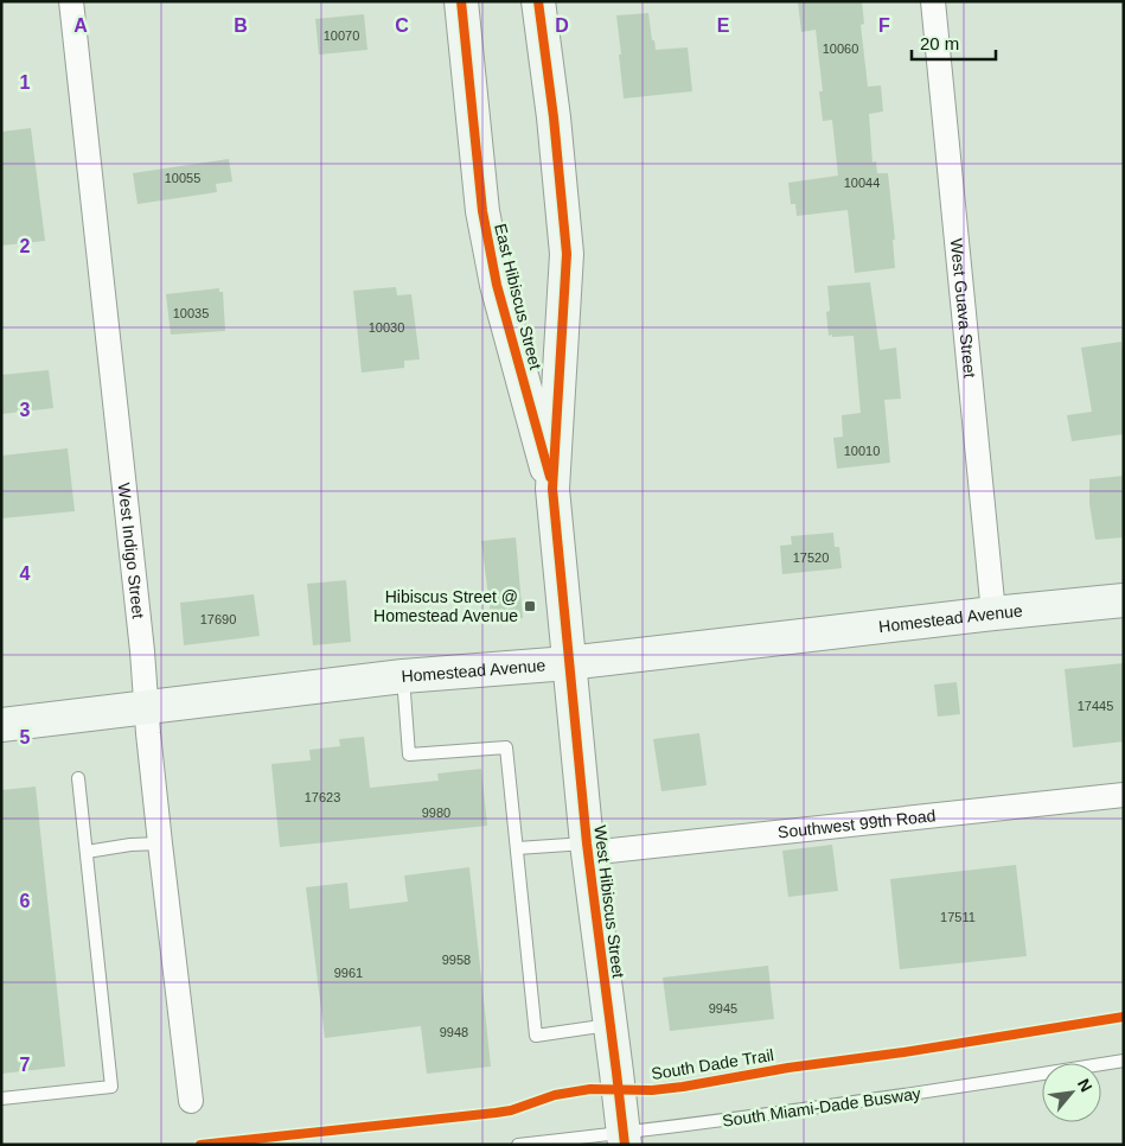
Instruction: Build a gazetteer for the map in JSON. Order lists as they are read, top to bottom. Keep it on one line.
{"streets":{"street":["East Hibiscus Street","West Guava Street","West Indigo Street","Homestead Avenue","Southwest 99th Road","West Hibiscus Street"],"lane":["South Miami-Dade Busway"],"cycle path":["South Dade Trail"]},"crossings":[["East Hibiscus Street","Homestead Avenue"],["East Hibiscus Street","West Hibiscus Street"],["West Guava Street","Homestead Avenue"],["West Indigo Street","Homestead Avenue"],["Homestead Avenue","West Hibiscus Street"],["Southwest 99th Road","West Hibiscus Street"],["West Hibiscus Street","South Miami-Dade Busway"]],"places":{"transit":["Hibiscus Street @ Homestead Avenue"]},"house_numbers":["10070","10060","10055","10044","10035","10030","10010","17520","17690","17445","17623","9980","17511","9958","9961","9945","9948"],"scale_bar":"20 m","north":"top right","grid":{"columns":["A","B","C","D","E","F"],"rows":["1","2","3","4","5","6","7"]}}
